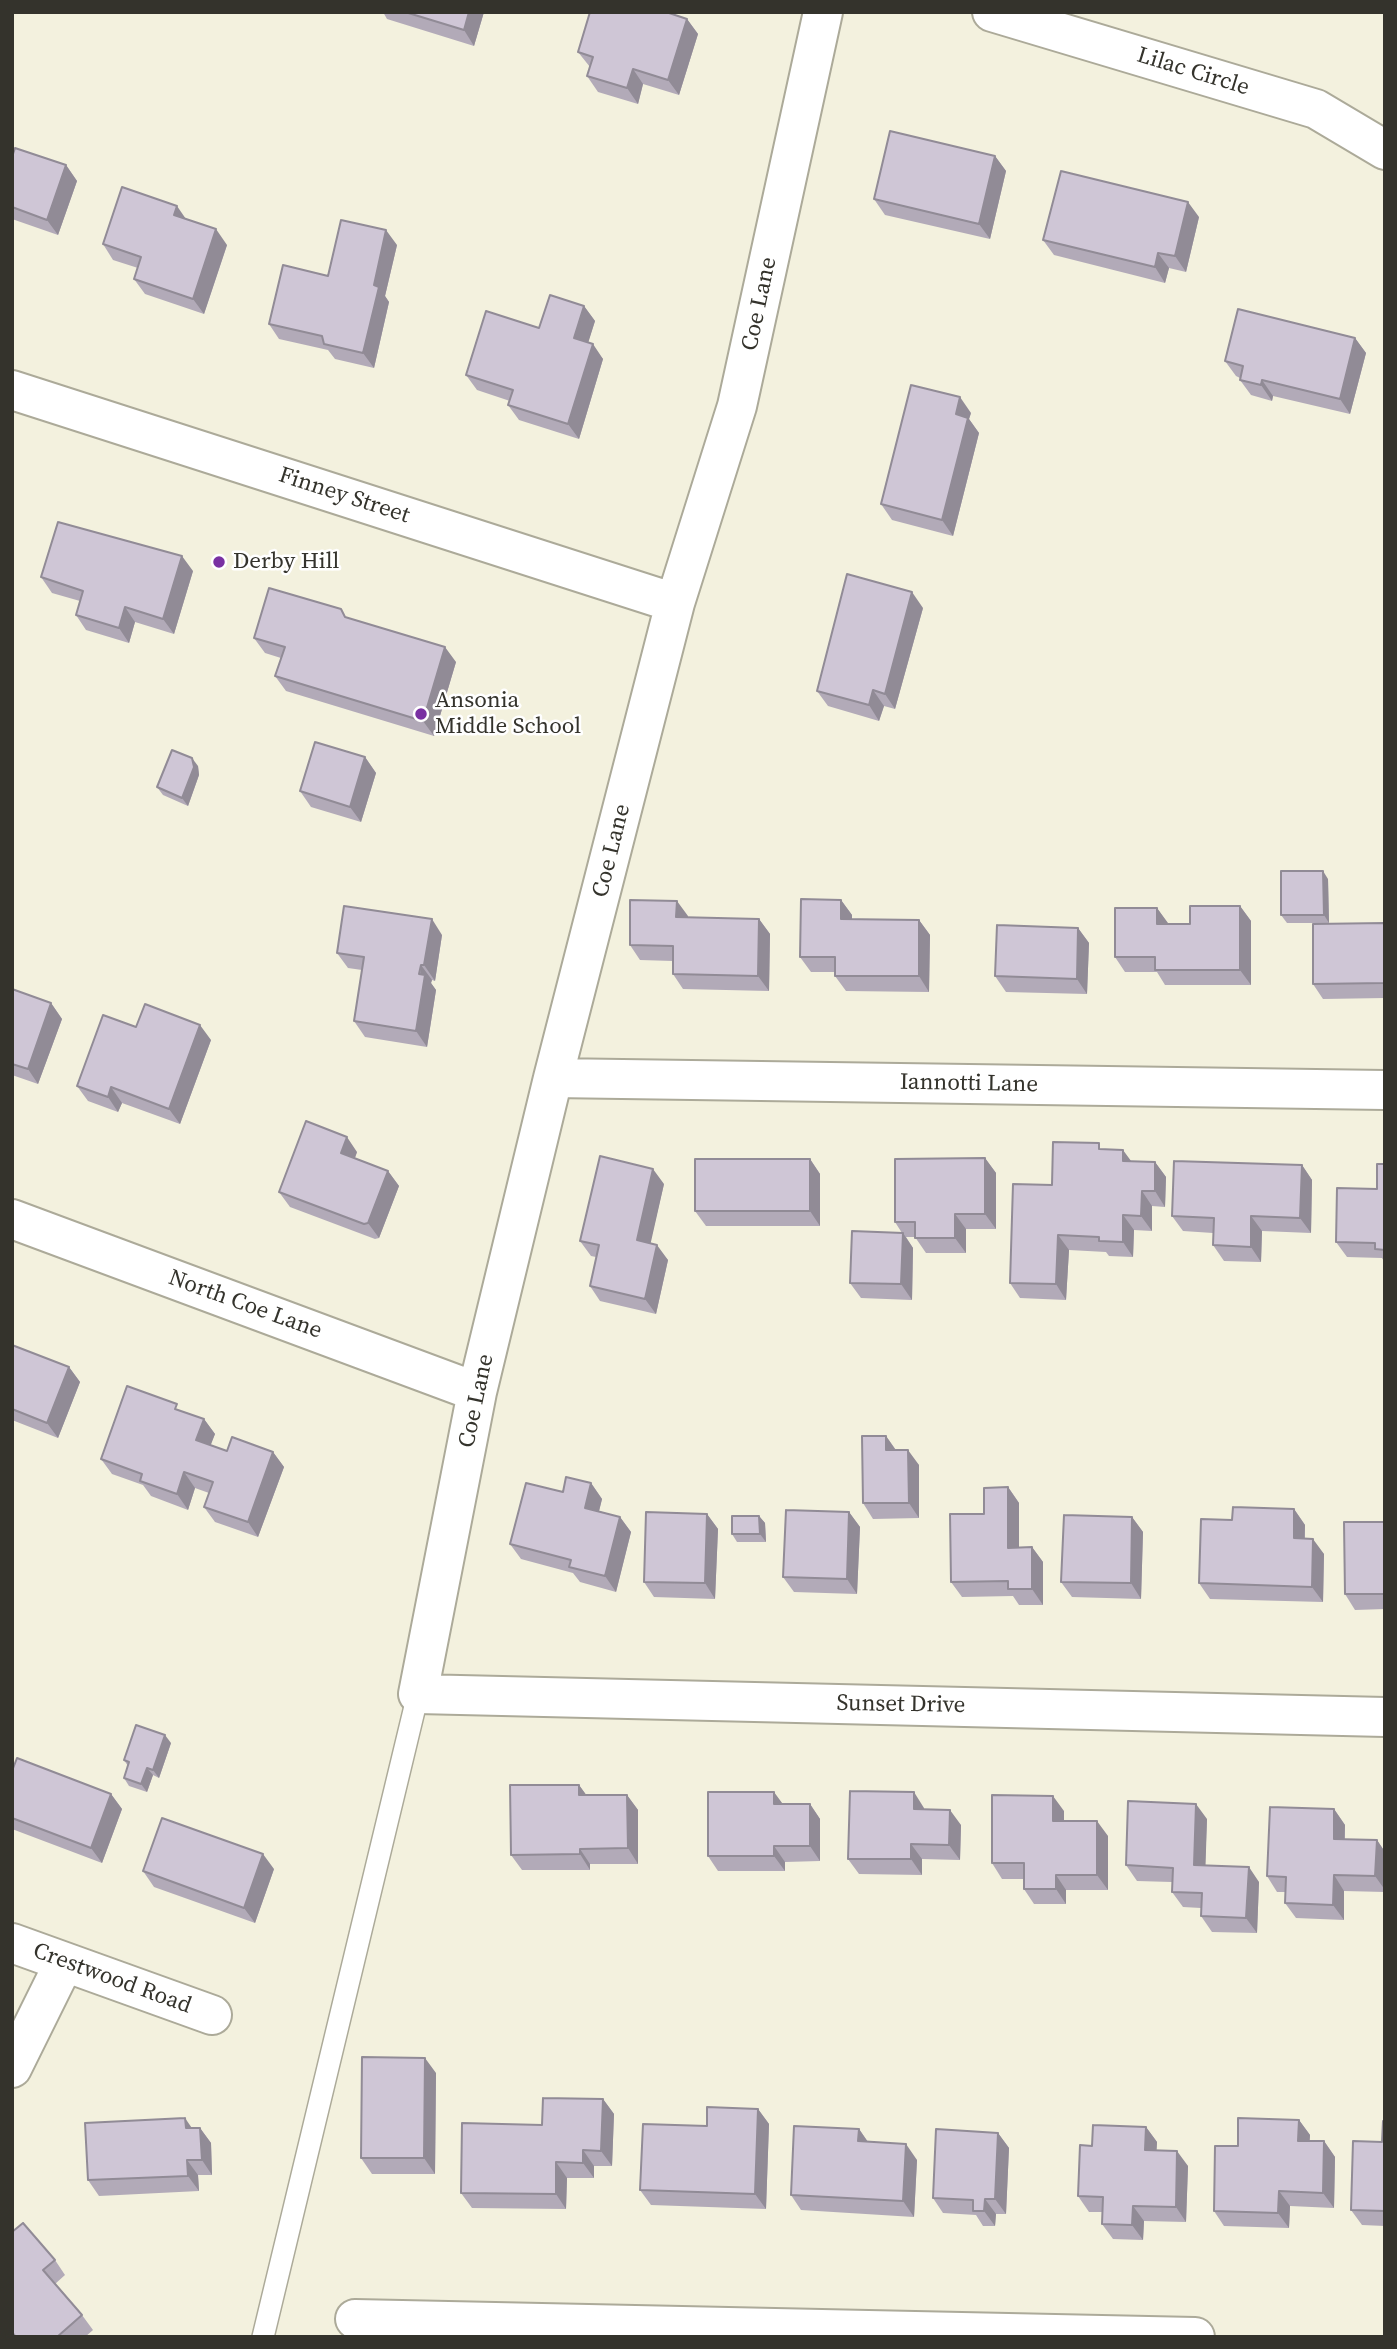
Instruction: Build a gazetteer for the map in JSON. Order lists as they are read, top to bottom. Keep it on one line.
{"streets":{"street":["Lilac Circle","Coe Lane","Finney Street","Iannotti Lane","North Coe Lane","Sunset Drive","Crestwood Road"]},"crossings":[["Coe Lane","Finney Street"],["Coe Lane","Iannotti Lane"],["Coe Lane","North Coe Lane"],["Coe Lane","Sunset Drive"]],"places":["Derby Hill","Ansonia Middle School"]}
